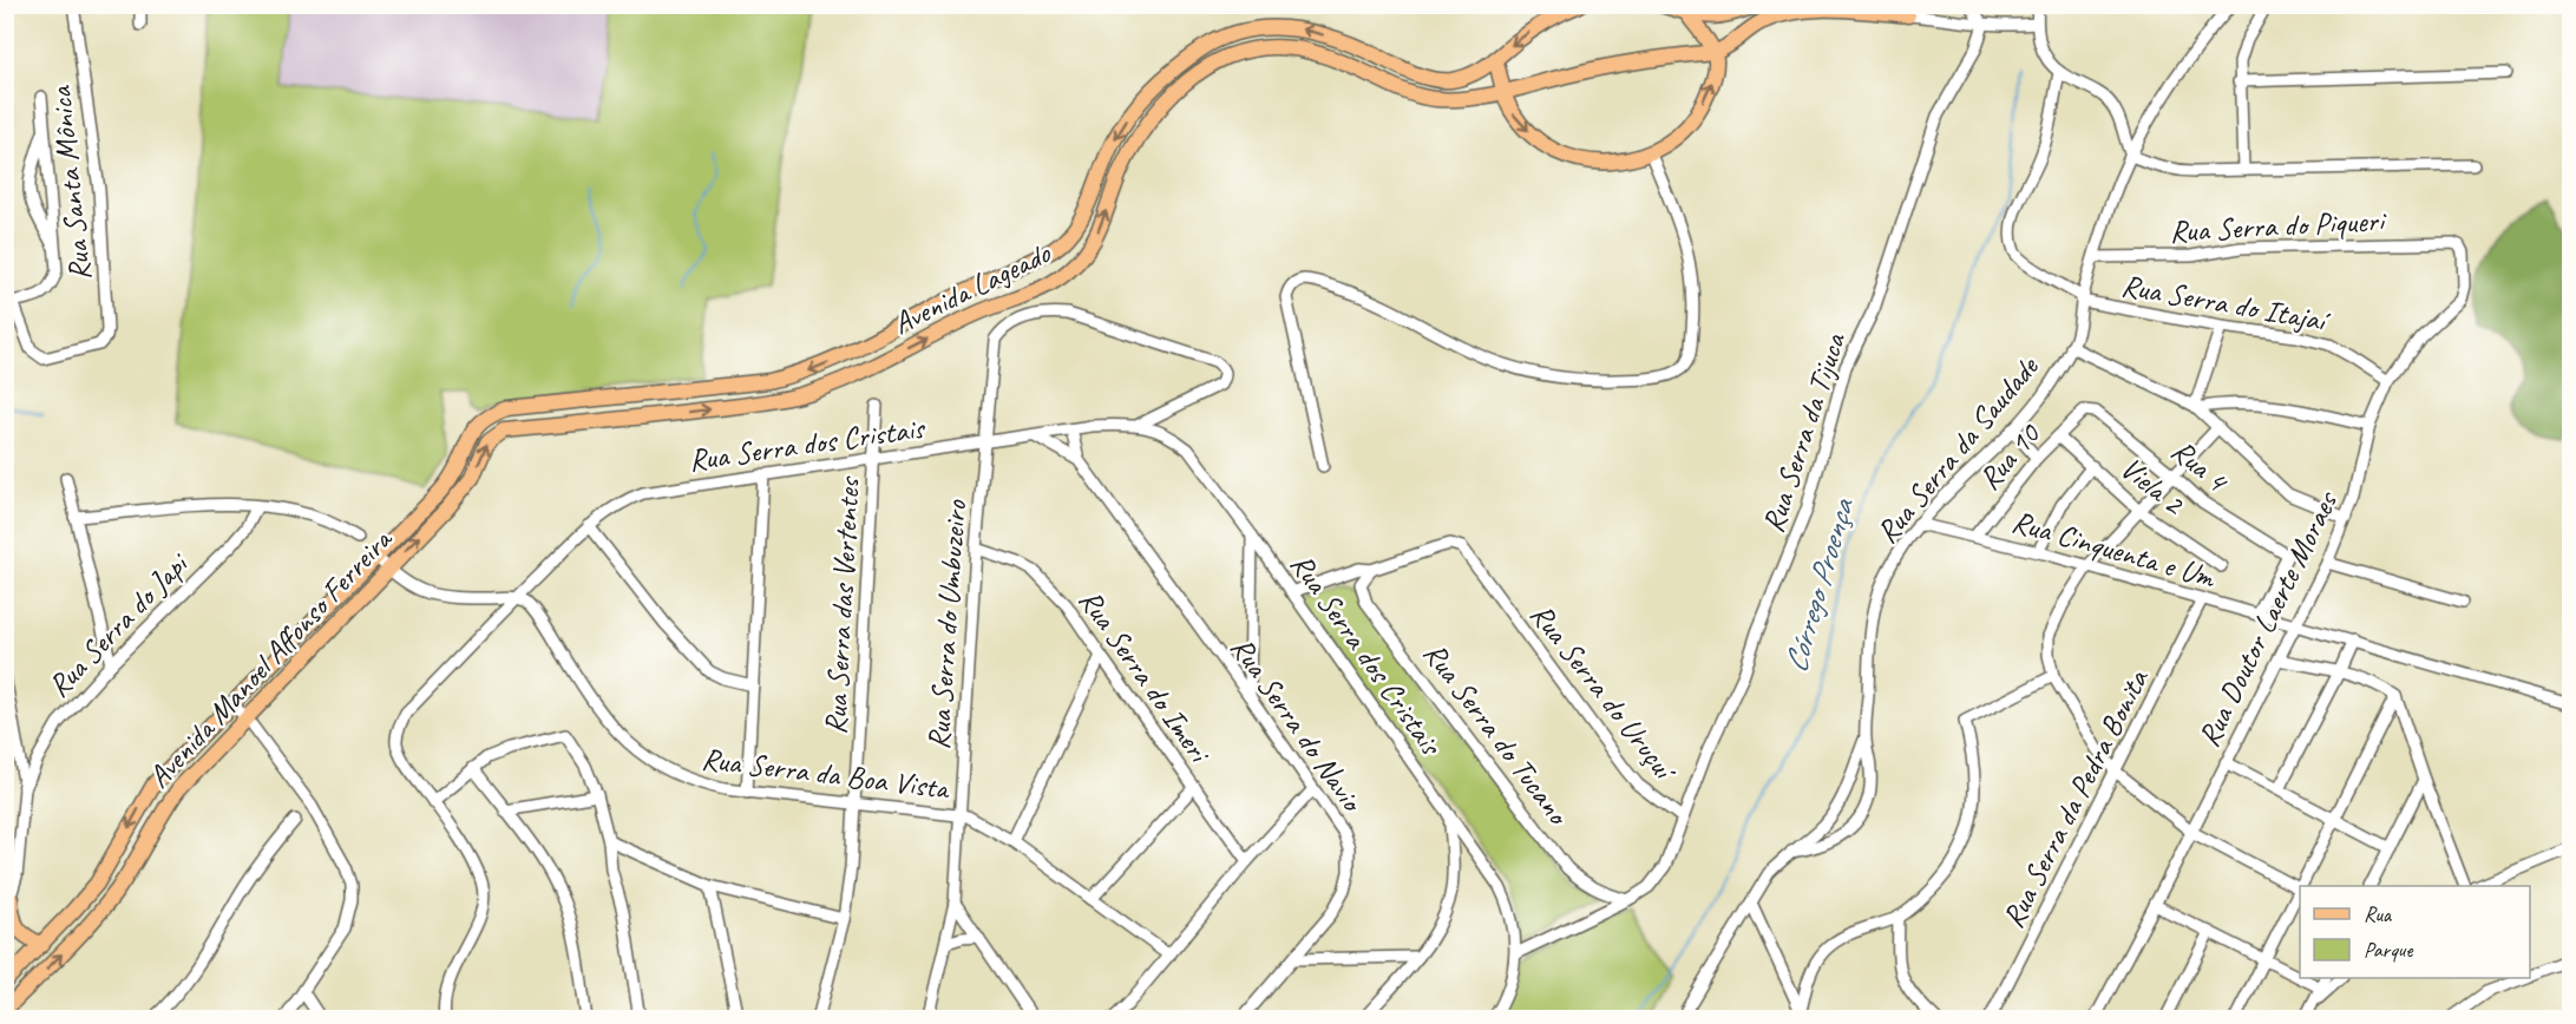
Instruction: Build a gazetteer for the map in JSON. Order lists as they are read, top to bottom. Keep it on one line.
{"streets":{"main road":["Avenida Lageado","Avenida Manoel Affonso Ferreira"],"street":["Rua Santa Mônica","Rua Serra do Piqueri","Rua Serra do Itajaí","Rua Serra da Tijuca","Rua Serra dos Cristais","Rua Serra da Saudade","Rua 10","Rua 4","Viela 2","Rua Cinquenta e Um","Rua Serra das Vertentes","Rua Doutor Laerte Moraes","Rua Serra do Japi","Rua Serra do Umbuzeiro","Rua Serra do Imeri","Rua Serra do Uruçuí","Rua Serra do Navio","Rua Serra do Tucano","Rua Serra da Boa Vista","Rua Serra da Pedra Bonita"]},"crossings":[["Rua Serra do Piqueri","Rua Serra da Saudade"],["Rua Serra do Piqueri","Rua Doutor Laerte Moraes"],["Avenida Lageado","Rua Serra da Tijuca"],["Avenida Lageado","Avenida Manoel Affonso Ferreira"],["Rua Serra do Itajaí","Rua Serra da Saudade"],["Rua Serra do Itajaí","Rua Doutor Laerte Moraes"],["Rua Serra da Tijuca","Rua Serra do Uruçuí"],["Rua Serra dos Cristais","Rua Serra das Vertentes"],["Rua Serra dos Cristais","Rua Serra do Umbuzeiro"],["Rua Serra dos Cristais","Rua Serra do Uruçuí"],["Rua Serra dos Cristais","Rua Serra do Navio"],["Rua Serra dos Cristais","Rua Serra da Boa Vista"],["Rua Serra da Saudade","Rua Cinquenta e Um"],["Rua 10","Rua 4"],["Rua 10","Viela 2"],["Rua 10","Rua Cinquenta e Um"],["Rua 4","Rua Cinquenta e Um"],["Rua Cinquenta e Um","Rua Doutor Laerte Moraes"],["Rua Cinquenta e Um","Rua Serra da Pedra Bonita"],["Rua Serra das Vertentes","Rua Serra da Boa Vista"],["Rua Serra do Umbuzeiro","Rua Serra do Imeri"],["Rua Serra do Umbuzeiro","Rua Serra da Boa Vista"],["Rua Serra do Uruçuí","Rua Serra do Tucano"]],"water":["Córrego Proença"],"legend":["Rua","Parque"]}
